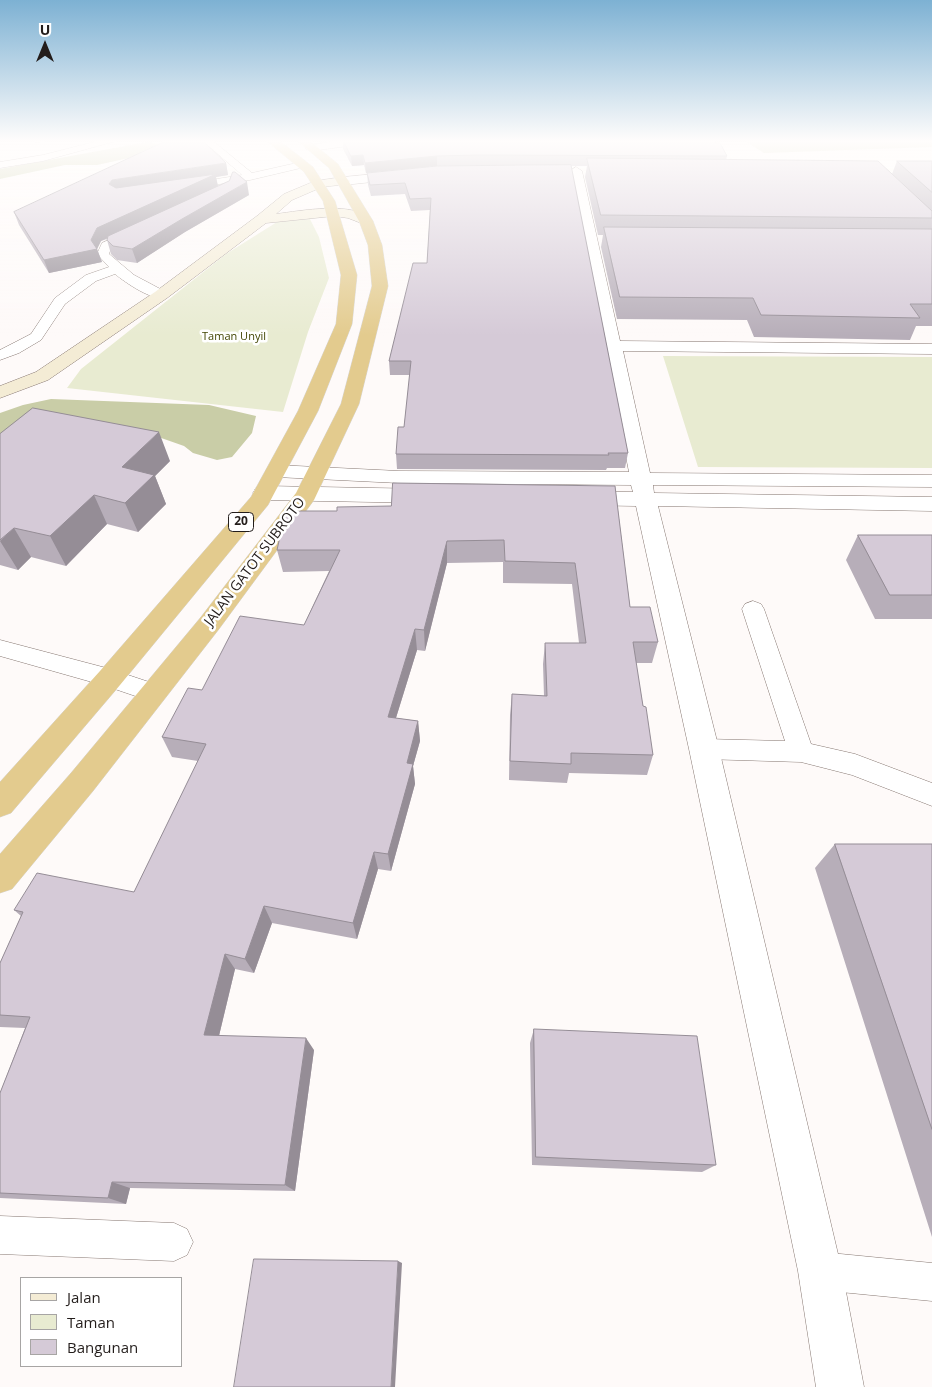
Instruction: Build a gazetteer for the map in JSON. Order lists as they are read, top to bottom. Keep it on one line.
{"streets":{"highway":["20","JALAN GATOT SUBROTO"]},"parks":["Taman Unyil"],"legend":["Jalan","Taman","Bangunan"],"north":"top"}
